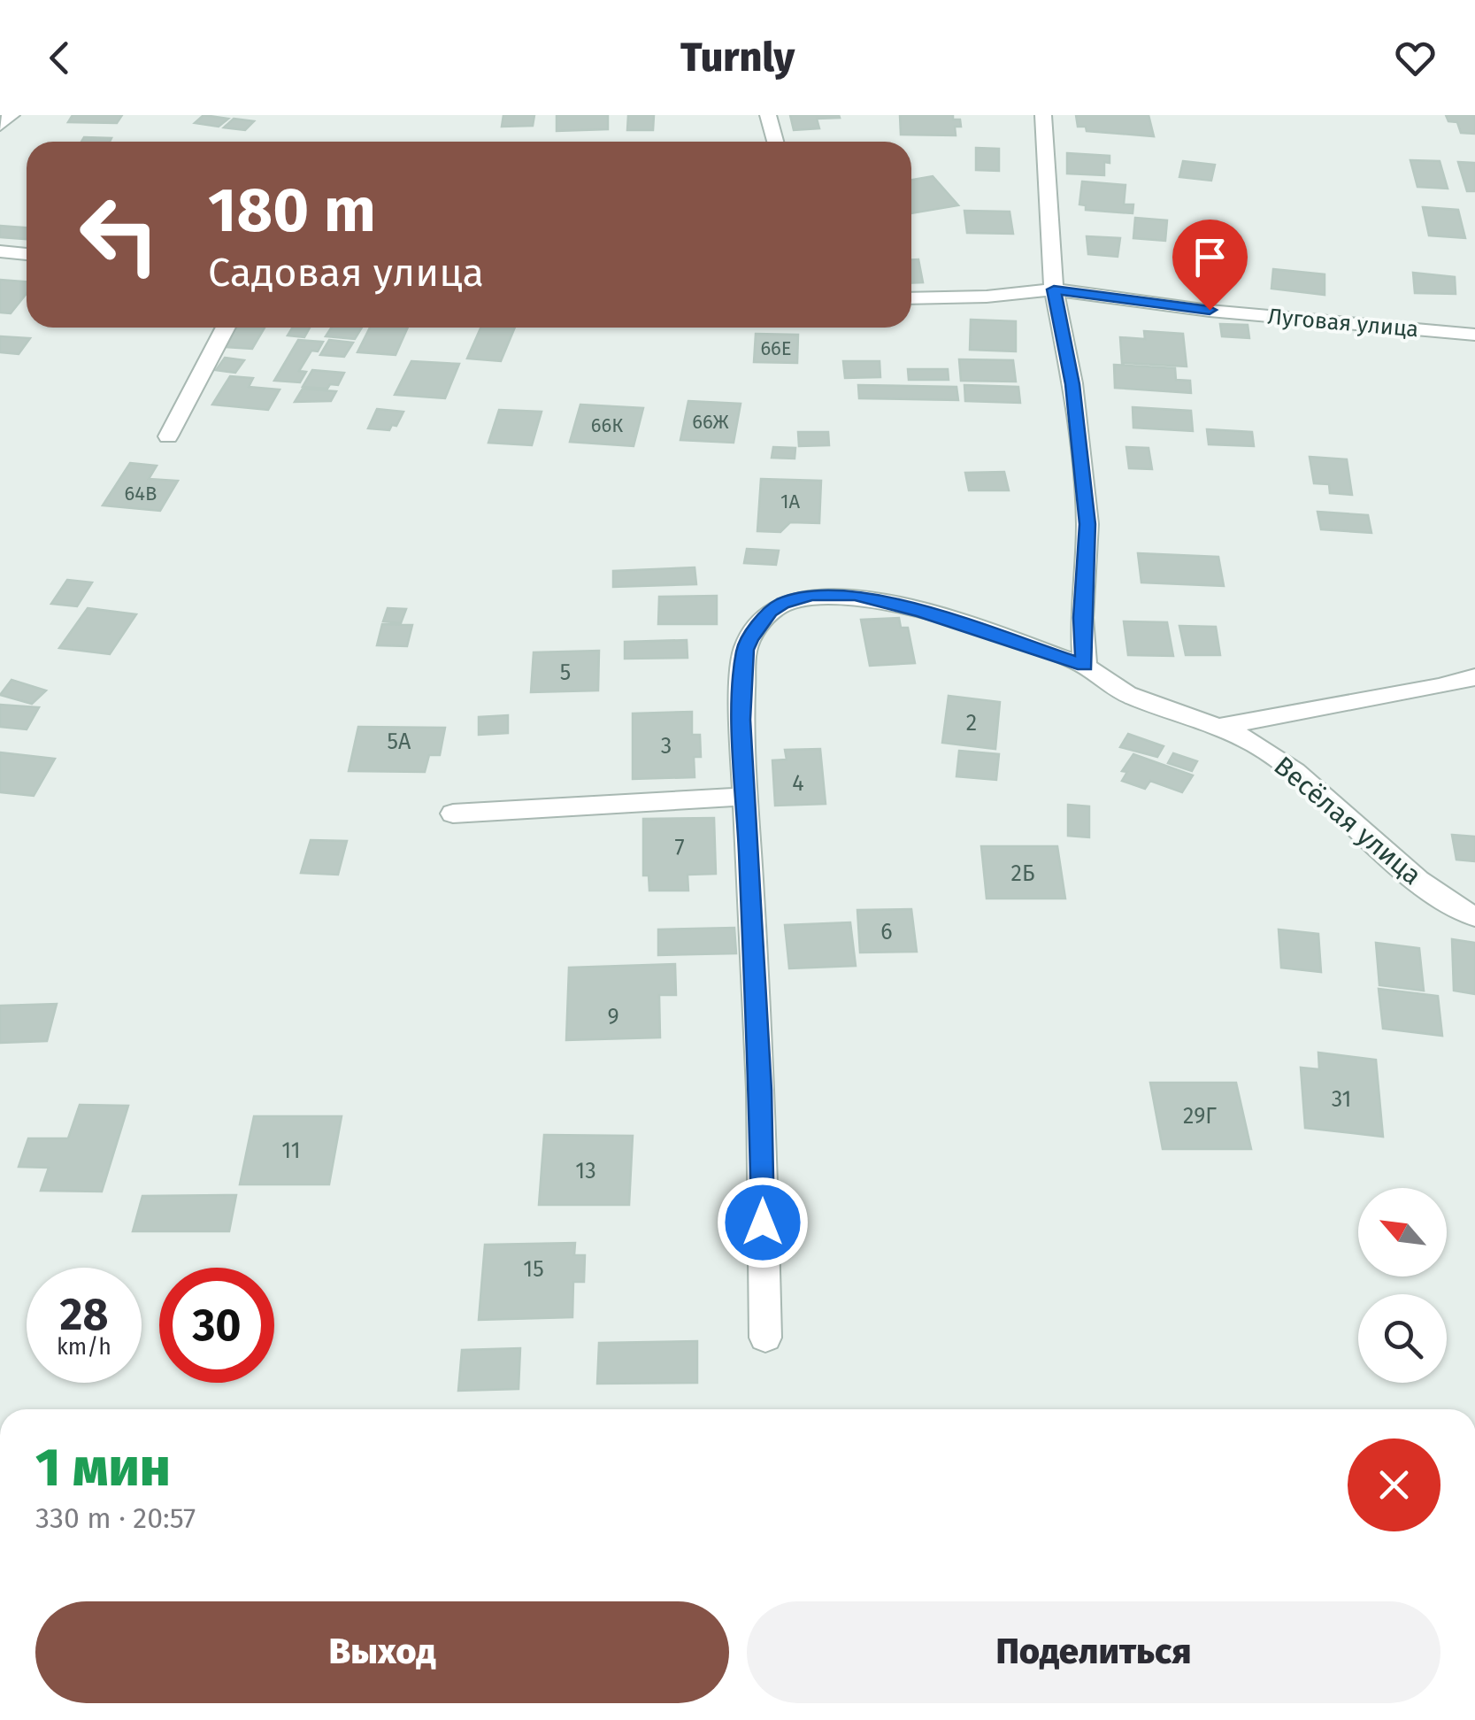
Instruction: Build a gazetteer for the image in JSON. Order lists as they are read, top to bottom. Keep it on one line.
{"streets":{"street":["Луговая улица","Весёлая улица"]},"house_numbers":["66Е","66Ж","66К","64В","1А","5","2","5А","3","4","7","2Б","6","9","31","29Г","11","13","15"],"north":"top left","page":{"header":"Turnly","turn":["180 m","Садовая улица"],"speed":"28 km/h","limit":"30","heading":["1 мин","330 m · 20:57"],"buttons":["Выход","Поделиться"]}}
